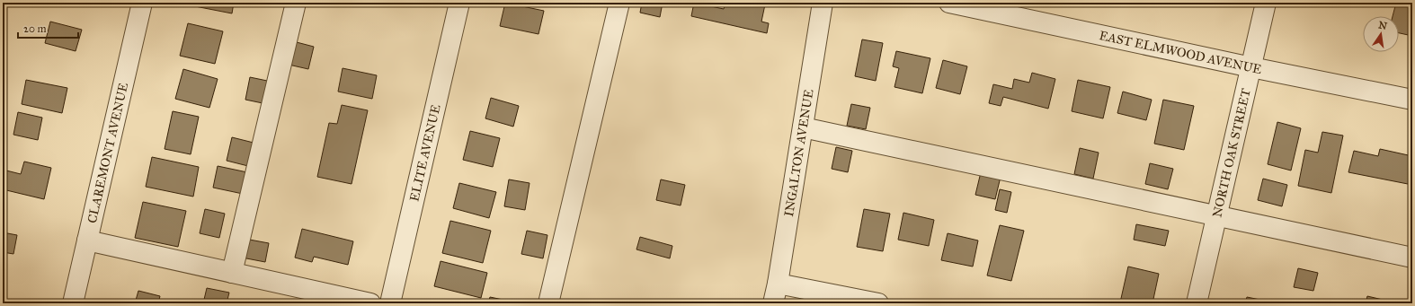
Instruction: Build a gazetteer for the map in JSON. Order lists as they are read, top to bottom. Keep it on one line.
{"streets":{"street":["EAST ELMWOOD AVENUE","CLAREMONT AVENUE","ELITE AVENUE","INGALTON AVENUE","NORTH OAK STREET"]},"crossings":[["EAST ELMWOOD AVENUE","NORTH OAK STREET"]],"scale_bar":"20 m","north":"top"}
